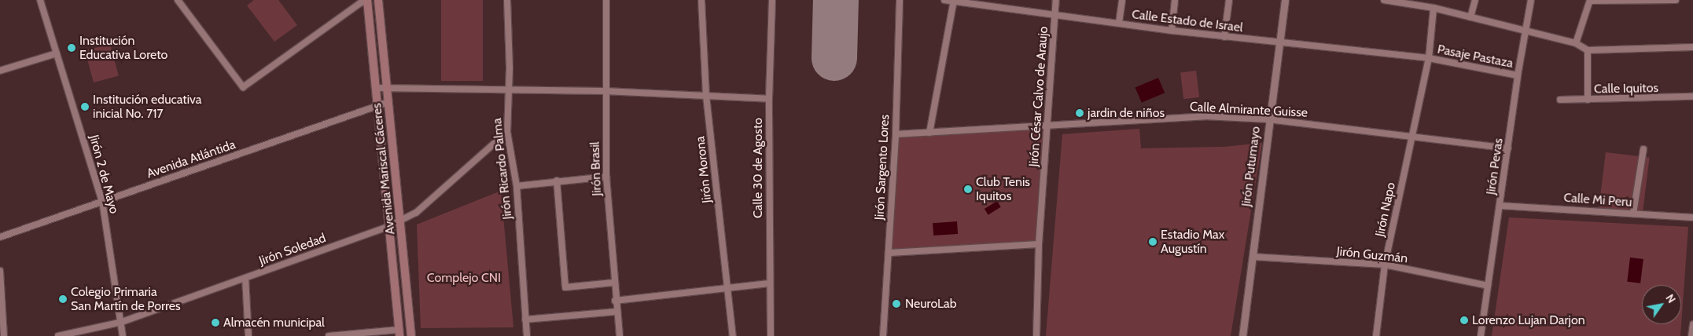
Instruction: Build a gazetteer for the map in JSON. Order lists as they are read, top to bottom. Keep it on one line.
{"streets":{"main road":["Avenida Mariscal Cáceres"],"street":["Calle Estado de Israel","Pasaje Pastaza","Calle Iquitos","Jirón César Calvo de Araujo","Calle Almirante Guisse","Avenida Atlántida","Jirón Putumayo","Jirón Pevas","Jirón Sargento Lores","Calle 30 de Agosto","Jirón Ricardo Palma","Jirón Brasil","Jirón Morona","Jirón 2 de Mayo","Calle Mi Peru","Jirón Napo","Jirón Soledad","Jirón Guzmán"]},"crossings":[["Calle Estado de Israel","Pasaje Pastaza"],["Calle Estado de Israel","Jirón César Calvo de Araujo"],["Calle Estado de Israel","Jirón Putumayo"],["Calle Estado de Israel","Jirón Napo"],["Pasaje Pastaza","Jirón Pevas"],["Pasaje Pastaza","Jirón Napo"],["Jirón César Calvo de Araujo","Calle Almirante Guisse"],["Calle Almirante Guisse","Jirón Putumayo"],["Calle Almirante Guisse","Jirón Pevas"],["Calle Almirante Guisse","Jirón Sargento Lores"],["Calle Almirante Guisse","Jirón Napo"],["Avenida Atlántida","Avenida Mariscal Cáceres"],["Avenida Atlántida","Jirón 2 de Mayo"],["Jirón Putumayo","Jirón Guzmán"],["Jirón Pevas","Calle Mi Peru"],["Jirón Pevas","Jirón Guzmán"],["Avenida Mariscal Cáceres","Jirón Soledad"],["Jirón Ricardo Palma","Jirón Soledad"],["Jirón 2 de Mayo","Jirón Soledad"],["Jirón Napo","Jirón Guzmán"]],"parks":["Complejo CNI"],"places":["Institución Educativa Loreto","Institución educativa inicial No. 717","jardin de niños","Club Tenis Iquitos","Estadio Max Augustín","Colegio Primaria San Martín de Porres","NeuroLab","Lorenzo Lujan Darjon","Almacén municipal"],"north":"top right"}
